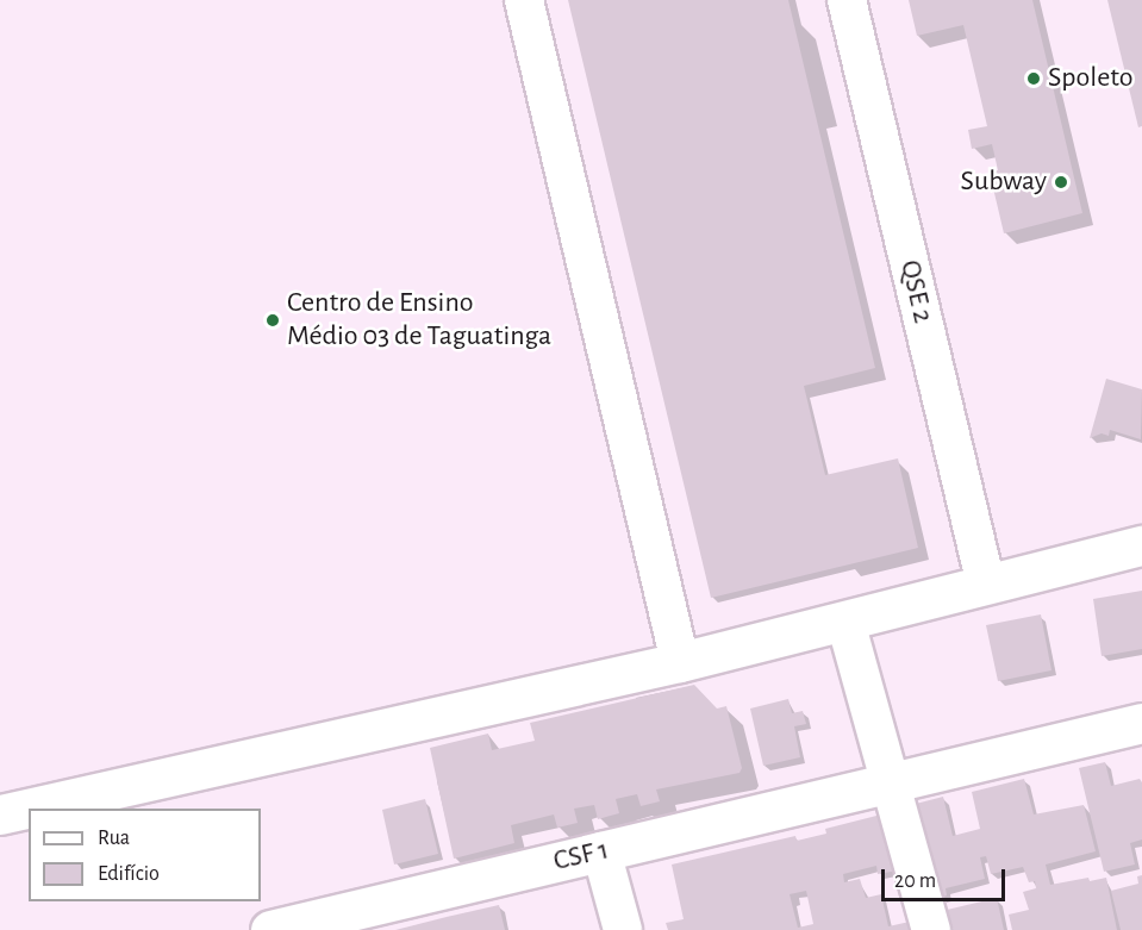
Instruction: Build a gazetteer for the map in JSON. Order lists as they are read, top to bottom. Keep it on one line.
{"streets":{"street":["QSE 2","CSF 1"]},"places":["Spoleto","Subway","Centro de Ensino Médio 03 de Taguatinga"],"legend":["Rua","Edifício"],"scale_bar":"20 m"}
